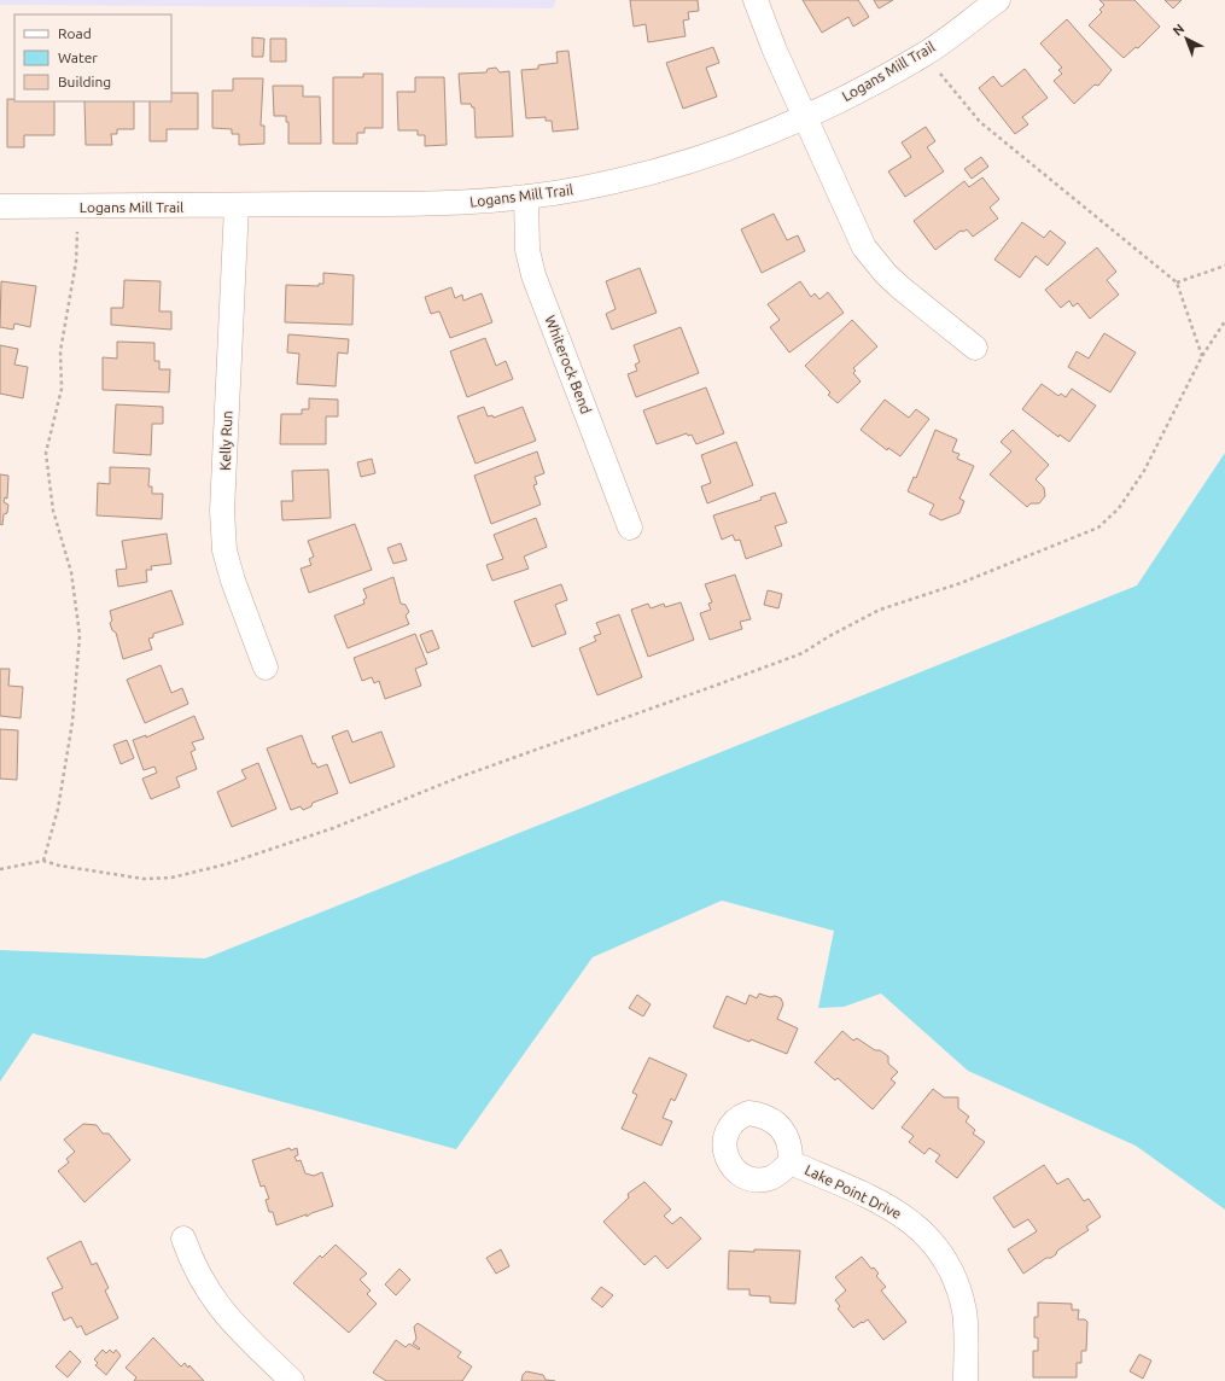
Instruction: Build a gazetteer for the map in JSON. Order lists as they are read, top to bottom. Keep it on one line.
{"streets":{"street":["Logans Mill Trail","Whiterock Bend","Kelly Run","Lake Point Drive"]},"crossings":[["Logans Mill Trail","Whiterock Bend"],["Logans Mill Trail","Kelly Run"]],"legend":["Road","Water","Building"],"north":"top left"}
